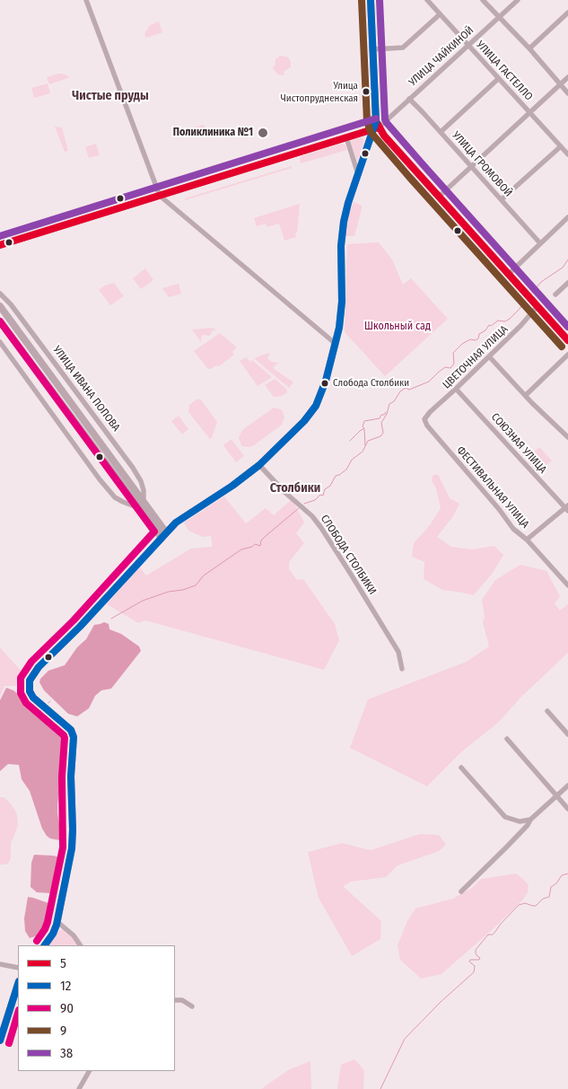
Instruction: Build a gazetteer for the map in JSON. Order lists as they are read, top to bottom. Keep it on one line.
{"streets":{"main road":["УЛИЦА ИВАНА ПОПОВА"],"street":["УЛИЦА ЧАЙКИНОЙ","УЛИЦА ГАСТЕЛЛО","УЛИЦА ГРОМОВОЙ","ЦВЕТОЧНАЯ УЛИЦА","СОЮЗНАЯ УЛИЦА","ФЕСТИВАЛЬНАЯ УЛИЦА","СЛОБОДА СТОЛБИКИ"]},"crossings":[["УЛИЦА ЧАЙКИНОЙ","УЛИЦА ГАСТЕЛЛО"],["УЛИЦА ЧАЙКИНОЙ","УЛИЦА ГРОМОВОЙ"],["ЦВЕТОЧНАЯ УЛИЦА","СОЮЗНАЯ УЛИЦА"],["ЦВЕТОЧНАЯ УЛИЦА","ФЕСТИВАЛЬНАЯ УЛИЦА"]],"districts":["Чистые пруды","Столбики"],"parks":["Школьный сад"],"places":["Улица Чистопрудненская","Поликлиника №1","Слобода Столбики"],"lines":["transit line 12","transit line 9","transit line 38","transit line 5","transit line 90"],"legend":["5","12","90","9","38"]}
